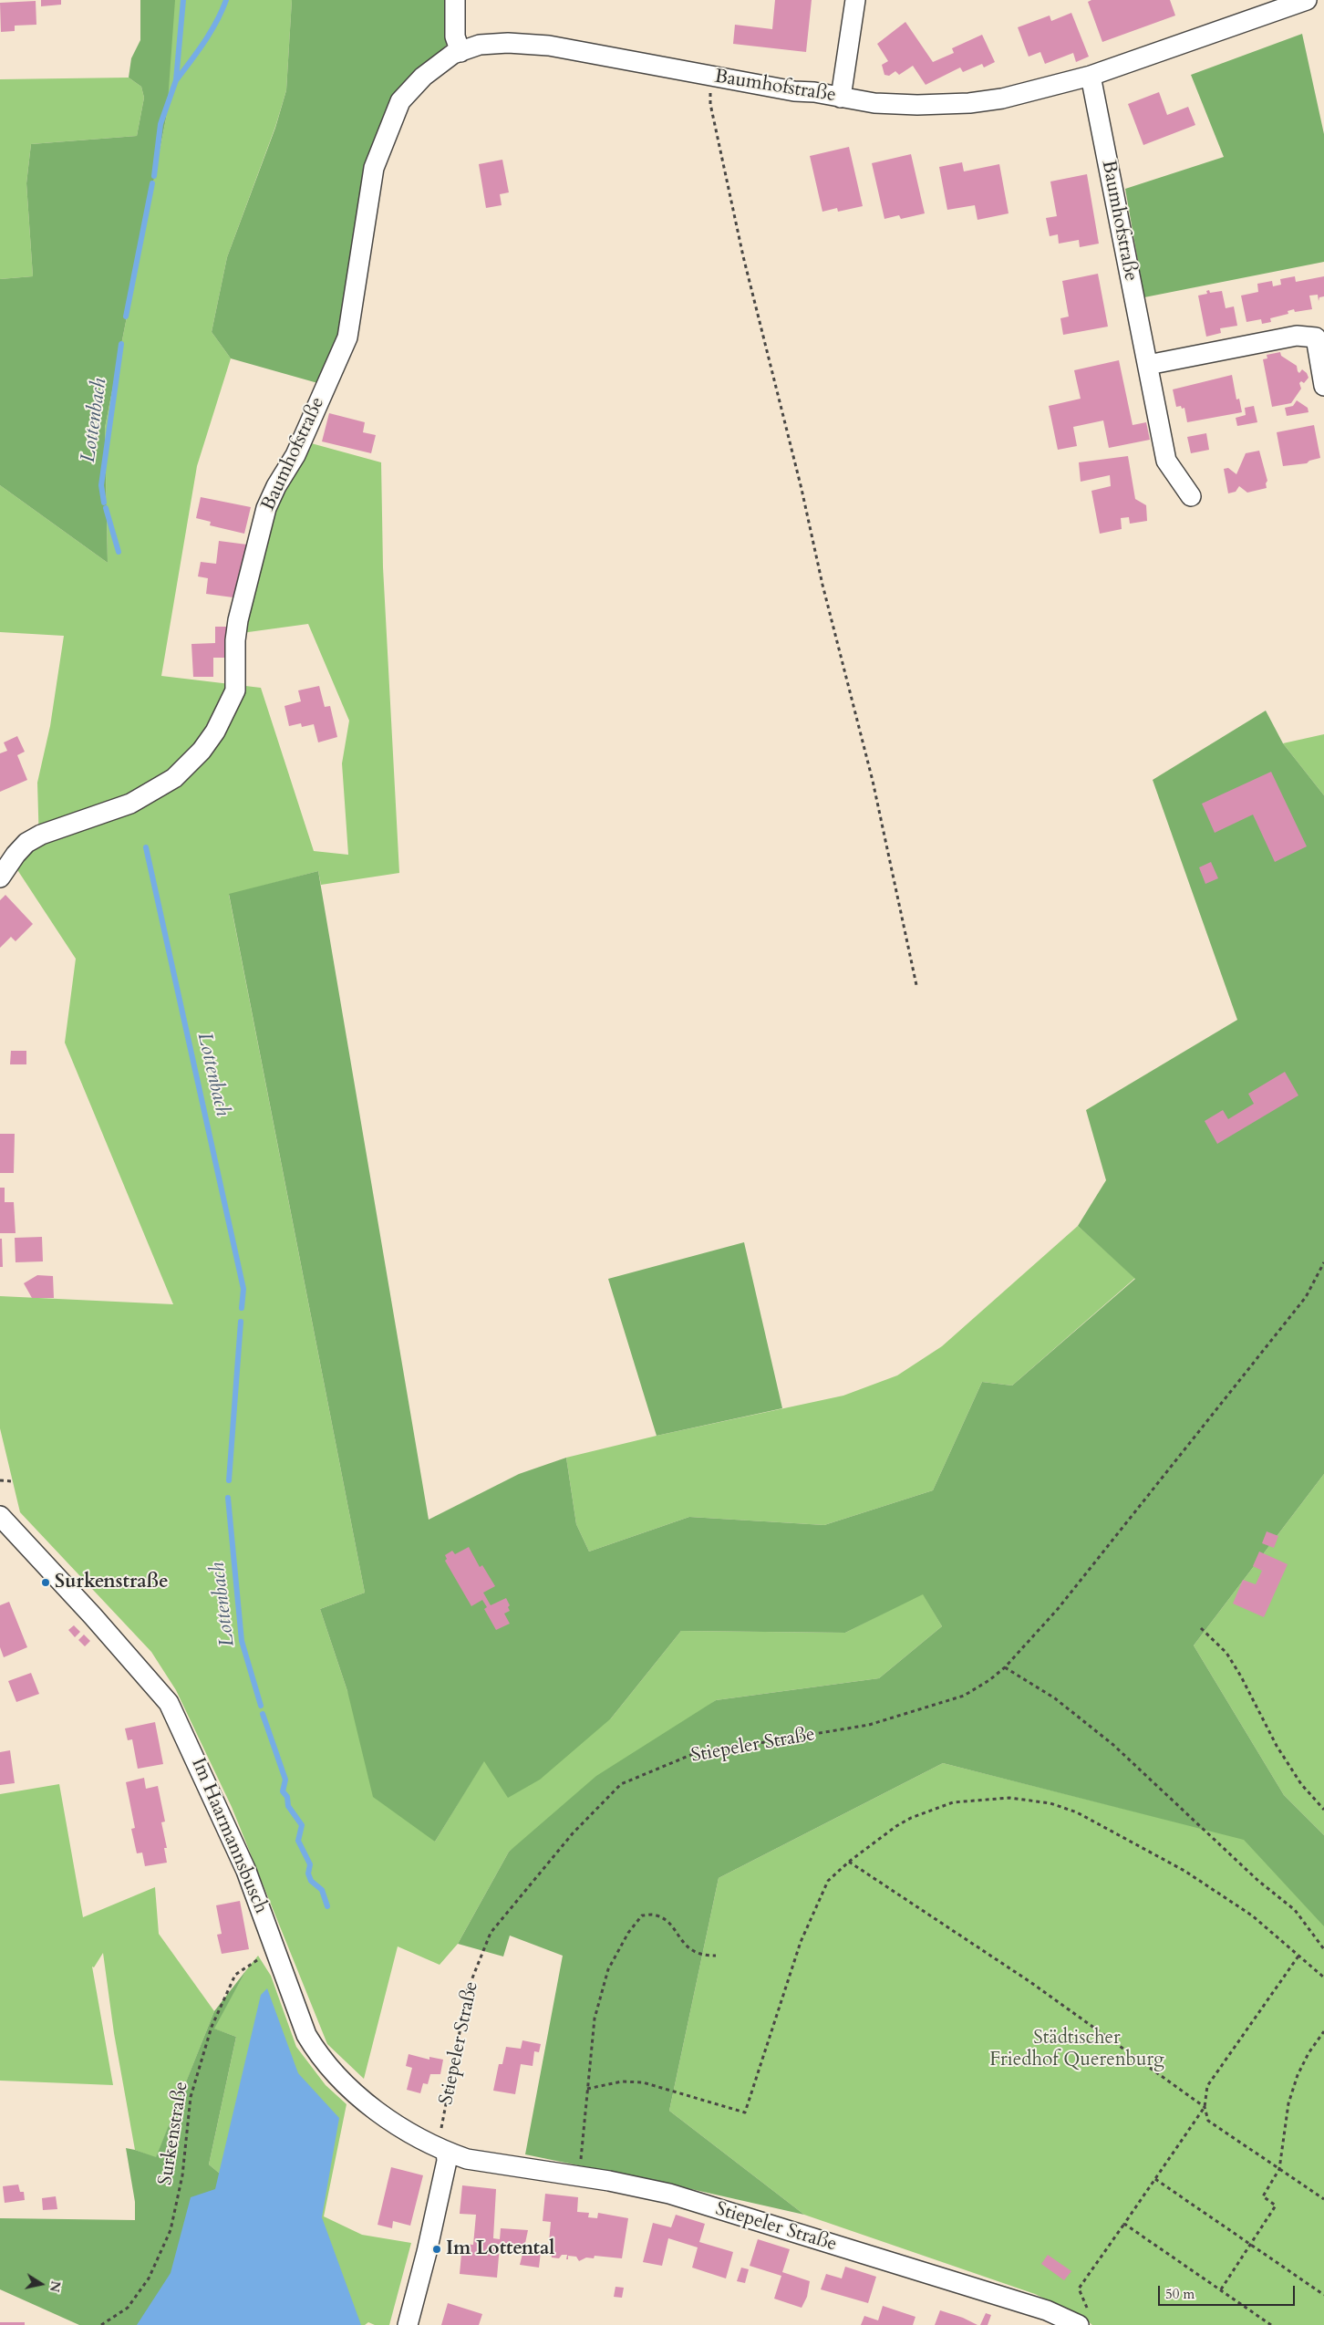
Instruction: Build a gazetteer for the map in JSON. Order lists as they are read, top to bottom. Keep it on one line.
{"streets":{"street":["Baumhofstraße","Stiepeler Straße","Im Haarmannsbusch"],"path":["Surkenstraße"]},"crossings":[["Stiepeler Straße","Im Haarmannsbusch"],["Im Haarmannsbusch","Surkenstraße"]],"water":["Lottenbach"],"parks":["Städtischer Friedhof Querenburg"],"places":["Surkenstraße","Im Lottental"],"scale_bar":"50 m","north":"right"}
